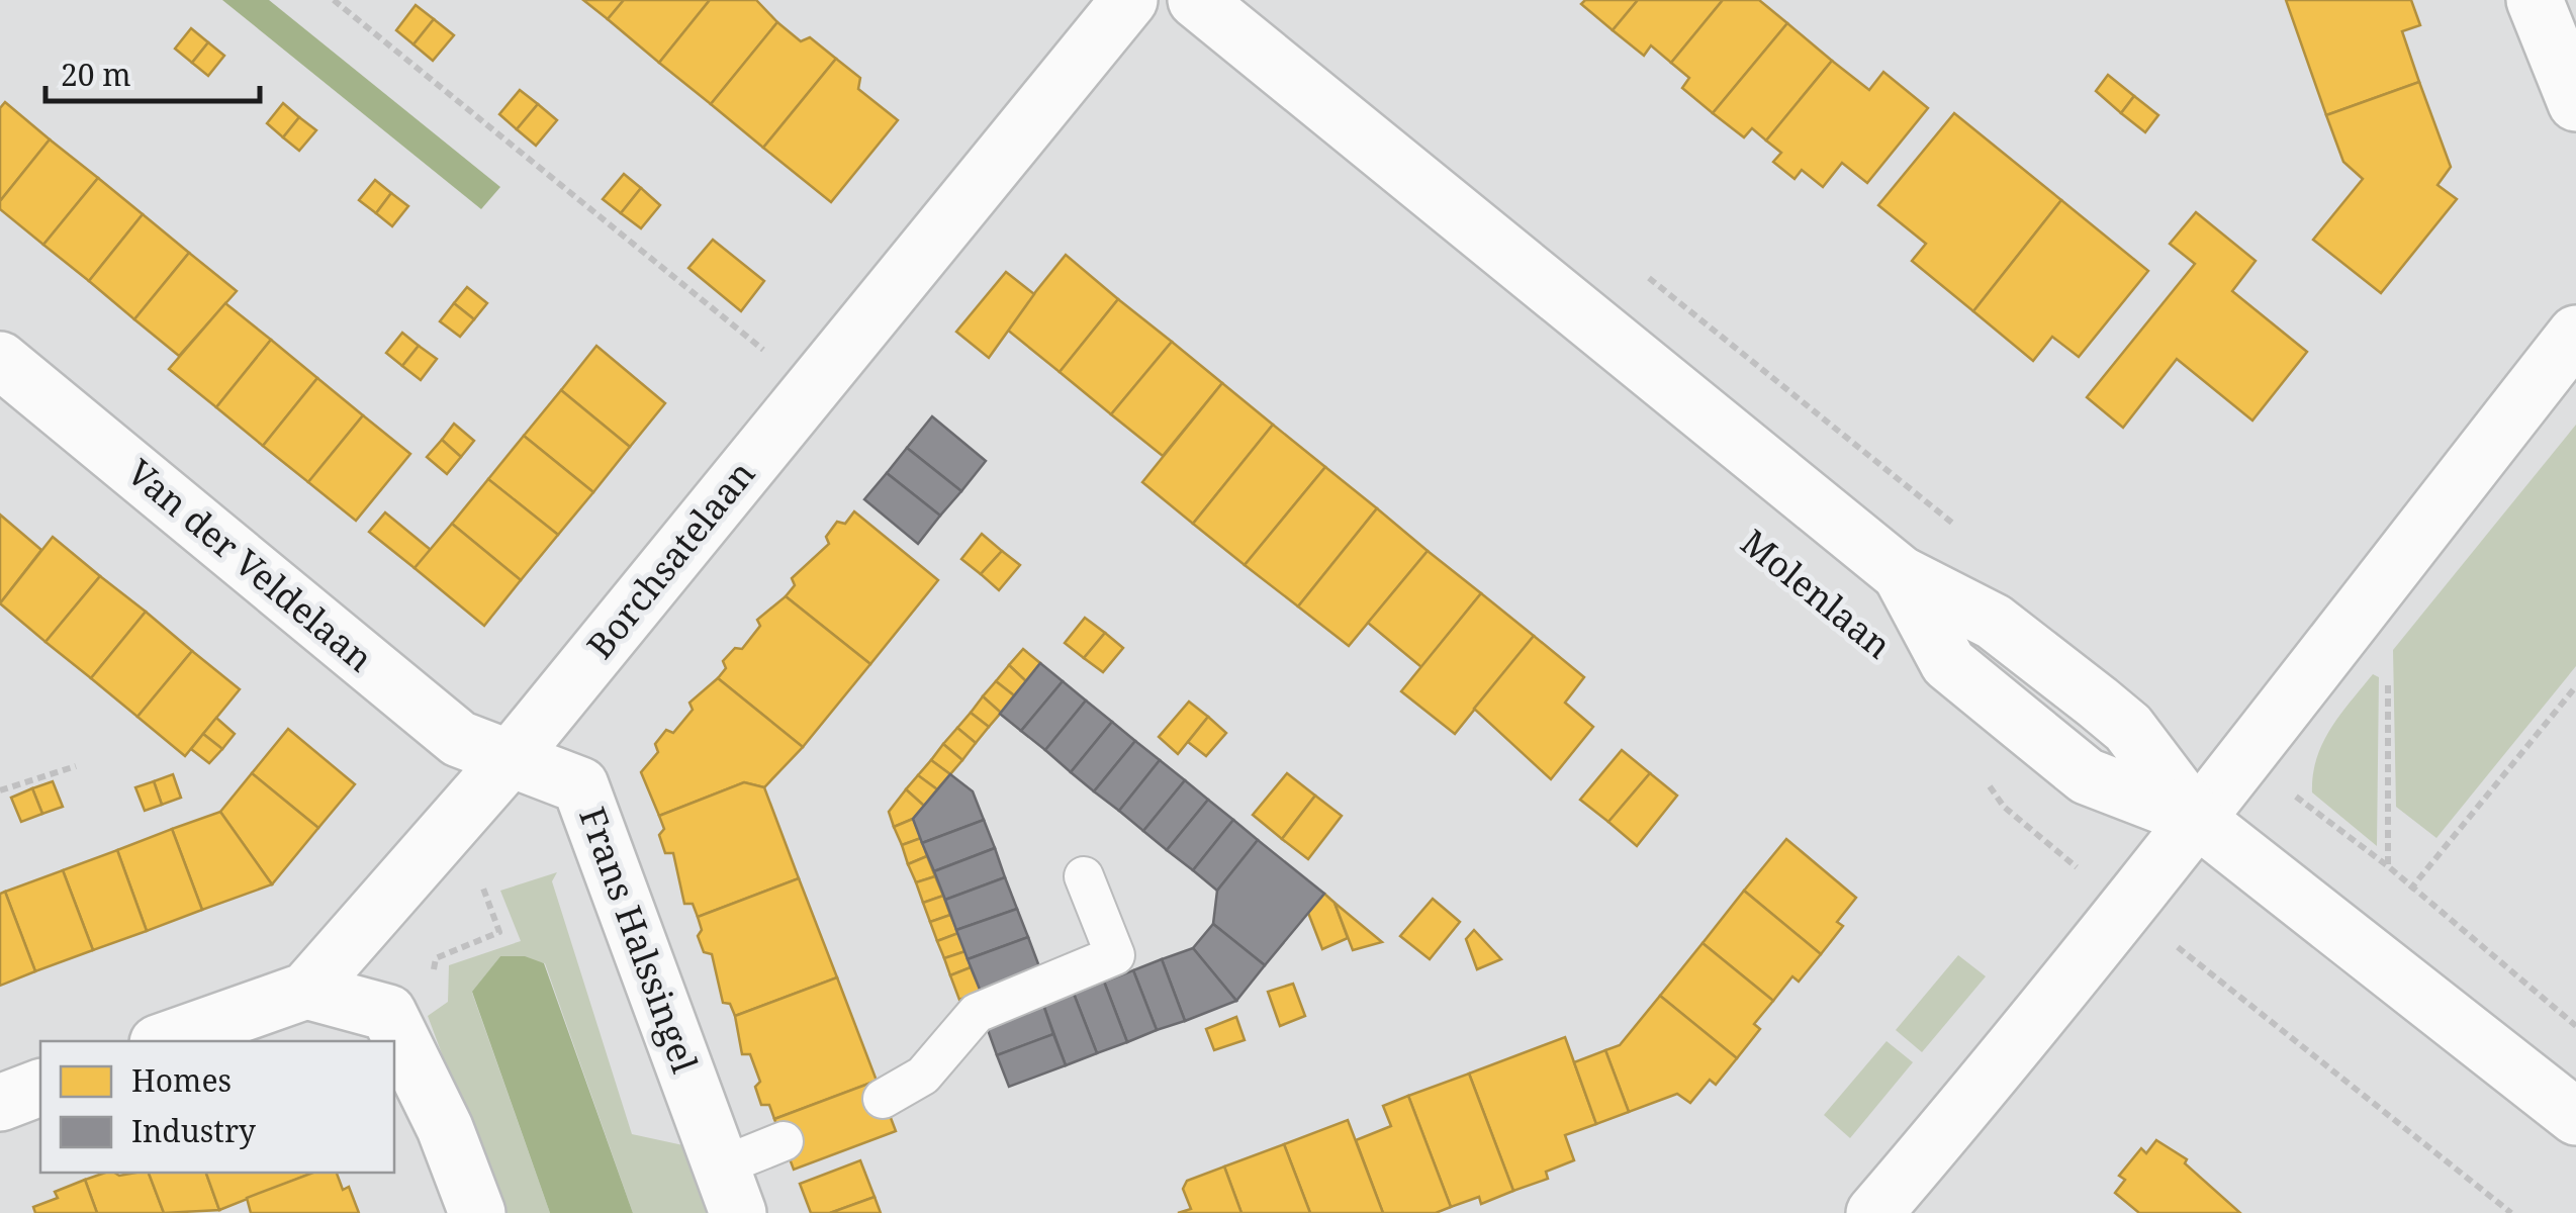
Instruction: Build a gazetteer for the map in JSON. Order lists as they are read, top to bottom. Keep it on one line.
{"streets":{"street":["Borchsatelaan","Van der Veldelaan","Molenlaan","Frans Halssingel"]},"crossings":[["Borchsatelaan","Van der Veldelaan"],["Borchsatelaan","Frans Halssingel"],["Van der Veldelaan","Frans Halssingel"]],"legend":["Homes","Industry"],"scale_bar":"20 m"}
